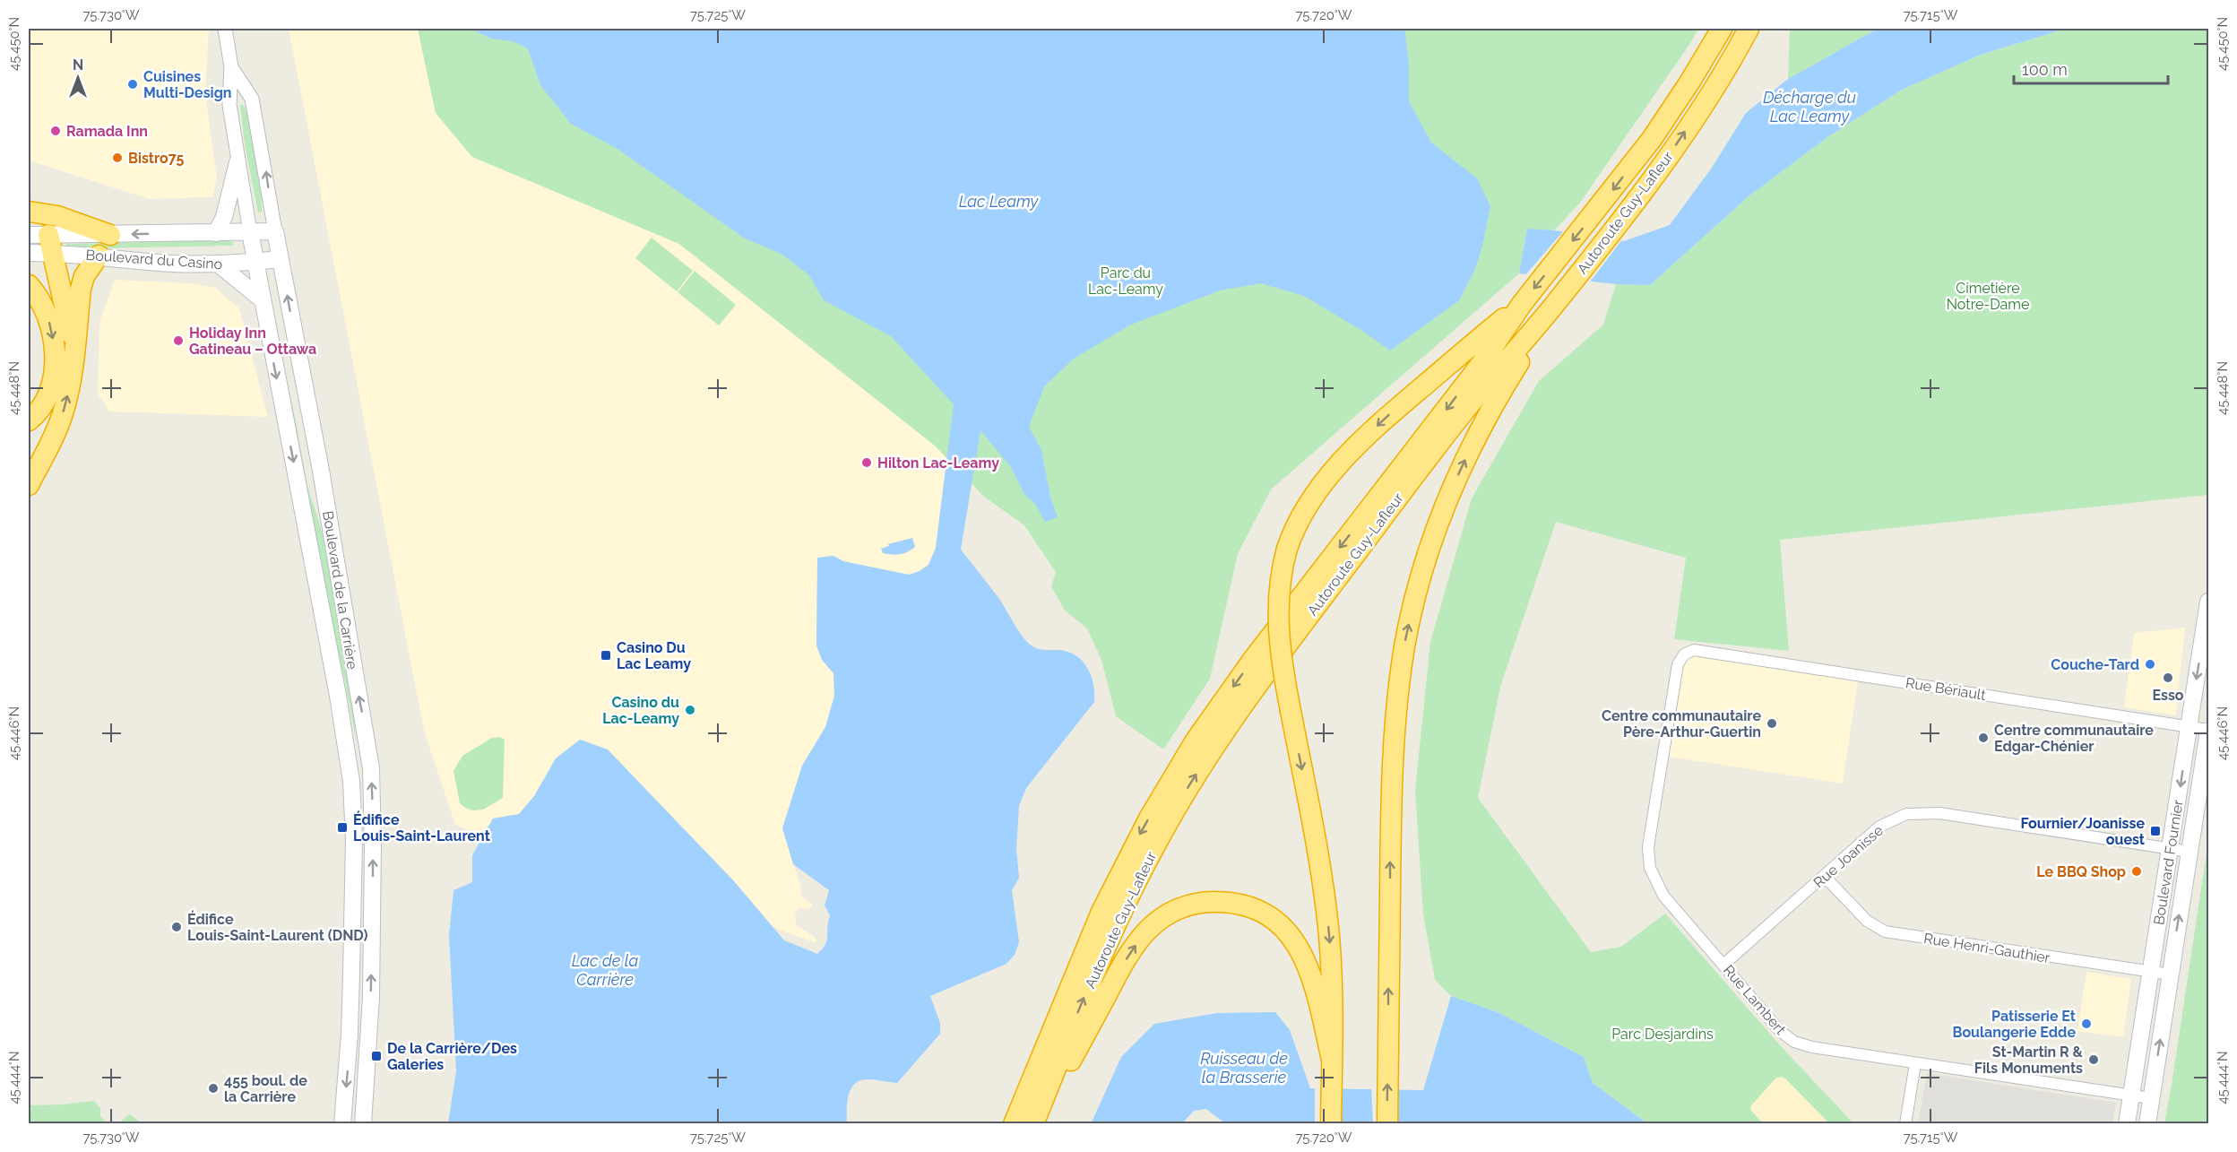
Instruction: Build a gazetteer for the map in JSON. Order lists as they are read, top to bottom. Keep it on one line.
{"streets":{"highway":["Autoroute Guy-Lafleur"],"main road":["Boulevard du Casino","Boulevard de la Carrière","Boulevard Fournier"],"street":["Rue Bériault","Rue Joanisse","Rue Henri-Gauthier","Rue Lambert"]},"crossings":[["Boulevard du Casino","Boulevard de la Carrière"],["Rue Bériault","Boulevard Fournier"],["Rue Bériault","Rue Lambert"],["Rue Joanisse","Boulevard Fournier"],["Rue Joanisse","Rue Henri-Gauthier"],["Rue Joanisse","Rue Lambert"],["Boulevard Fournier","Rue Henri-Gauthier"],["Boulevard Fournier","Rue Lambert"]],"water":["Décharge du Lac Leamy","Lac Leamy","Lac de la Carrière","Ruisseau de la Brasserie"],"parks":["Parc du Lac-Leamy","Cimetière Notre-Dame","Parc Desjardins"],"places":{"other":["Cuisines Multi-Design","Ramada Inn","Bistro75","Holiday Inn Gatineau – Ottawa","Hilton Lac-Leamy","Couche-Tard","Esso","Casino du Lac-Leamy","Centre communautaire Père-Arthur-Guertin","Centre communautaire Edgar-Chénier","Le BBQ Shop","Édifice Louis-Saint-Laurent (DND)","Patisserie Et Boulangerie Edde","St-Martin R & Fils Monuments","455 boul. de la Carrière"],"transit":["Casino Du Lac Leamy","Édifice Louis-Saint-Laurent","Fournier/Joanisse ouest","De la Carrière/Des Galeries"]},"scale_bar":"100 m","north":"top","coordinates":["75.730°W","75.725°W","75.720°W","75.715°W","45.450°N","45.448°N","45.446°N","45.444°N"]}
